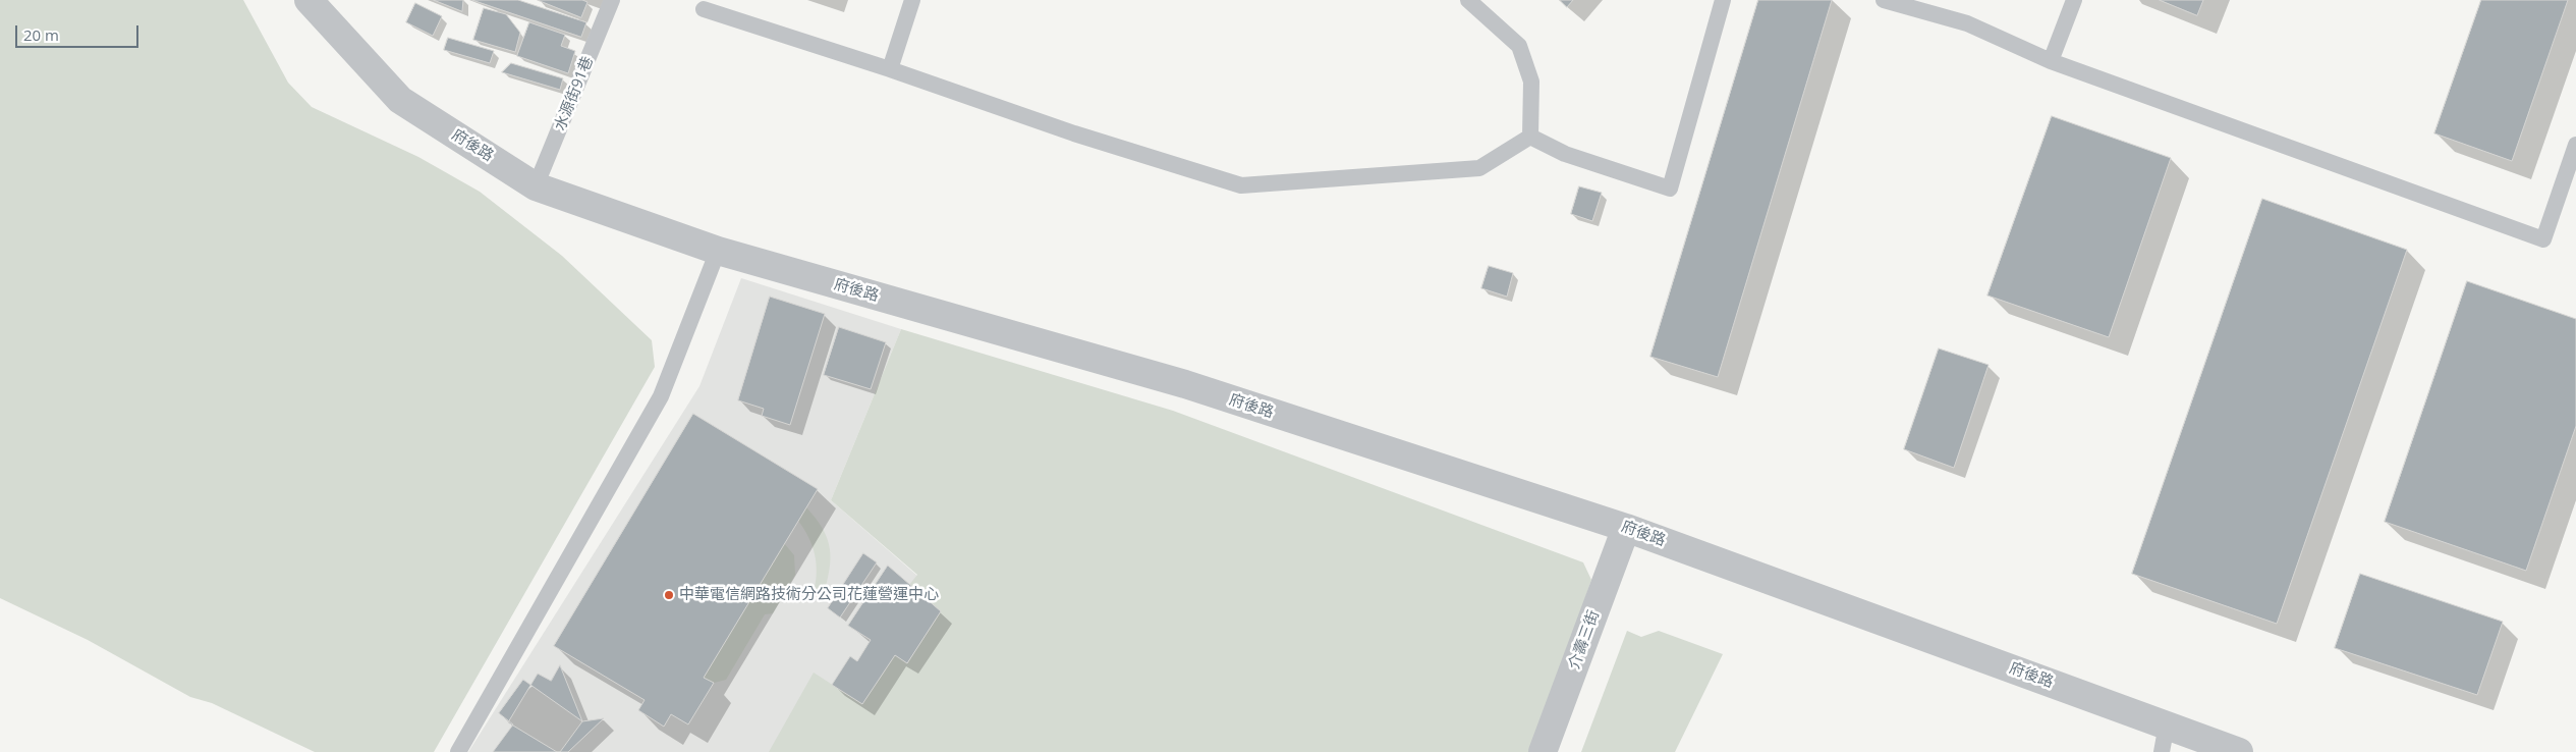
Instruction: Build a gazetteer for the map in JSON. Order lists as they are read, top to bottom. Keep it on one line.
{"streets":{"street":["府後路","介壽三街"],"lane":["水源街91巷"]},"crossings":[["水源街91巷","府後路"],["府後路","介壽三街"]],"places":["中華電信網路技術分公司花蓮營運中心"],"scale_bar":"20 m"}
